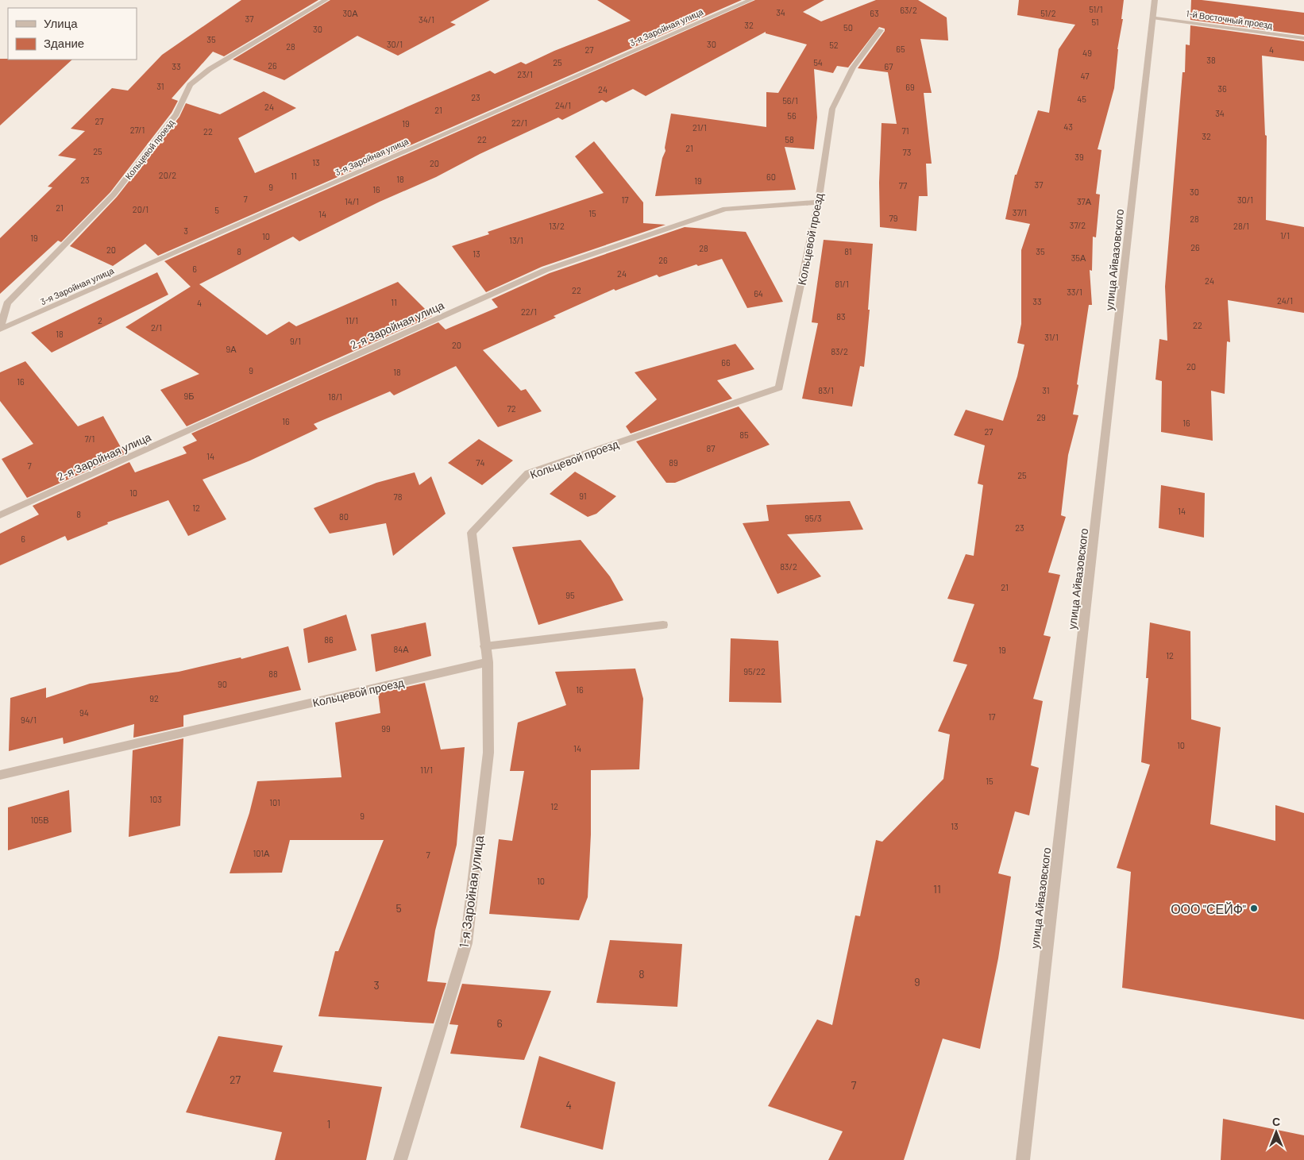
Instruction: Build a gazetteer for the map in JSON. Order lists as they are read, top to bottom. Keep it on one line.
{"streets":{"street":["1-й Восточный проезд","3-я Заройная улица","Кольцевой проезд","улица Айвазовского","2-я Заройная улица","1-я Заройная улица"]},"crossings":[["1-й Восточный проезд","улица Айвазовского"],["3-я Заройная улица","Кольцевой проезд"],["Кольцевой проезд","2-я Заройная улица"],["Кольцевой проезд","1-я Заройная улица"]],"places":["ООО \"СЕЙФ\""],"house_numbers":["51/1","63/2","34","30А","63","51/2","37","34/1","51","32","50","30","35","30/1","30","52","28","65","27","4","49","38","25","54","26","33","67","23/1","47","31","69","36","24","23","45","56/1","24/1","24","21","34","56","27","22/1","19","43","21/1","27/1","71","22","32","22","58","21","25","73","39","13","20","20/2","11","60","18","23","19","37","77","9","16","30","7","17","30/1","14/1","37А","21","20/1","5","37/1","15","14","79","28","37/2","13/2","28/1","3","1/1","10","19","13/1","26","28","20","8","81","35","13","35А","26","6","24","24","81/1","22","33/1","64","24/1","33","11","4","22/1","83","2","11/1","22","2/1","18","31/1","9/1","20","9А","83/2","66","20","9","18","16","83/1","31","9Б","18/1","72","29","16","16","27","85","7/1","87","14","74","89","7","25","10","91","78","12","14","8","80","95/3","23","6","83/2","21","95","86","84А","19","12","95/22","88","90","16","92","94","17","94/1","99","10","14","11/1","15","103","101","12","9","105В","13","101А","7","10","11","5","8","9","3","6","27","7","4","1"],"legend":["Улица","Здание"],"north":"top"}
